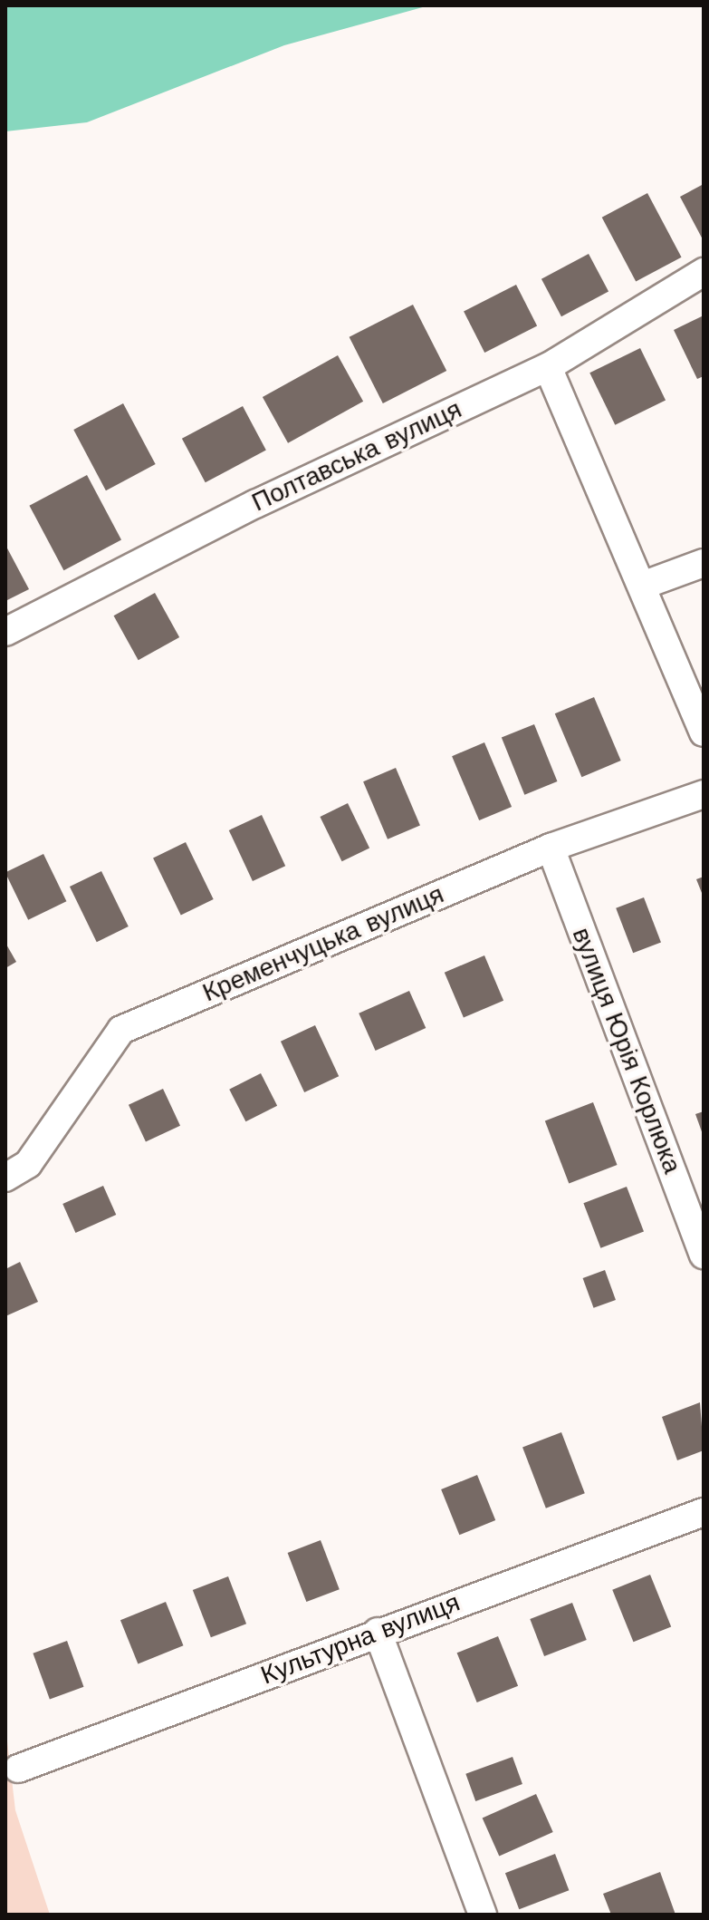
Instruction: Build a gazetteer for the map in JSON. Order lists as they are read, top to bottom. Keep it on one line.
{"streets":{"street":["Полтавська вулиця","Кременчуцька вулиця","вулиця Юрія Корлюка","Культурна вулиця"]},"crossings":[["Кременчуцька вулиця","вулиця Юрія Корлюка"]]}
